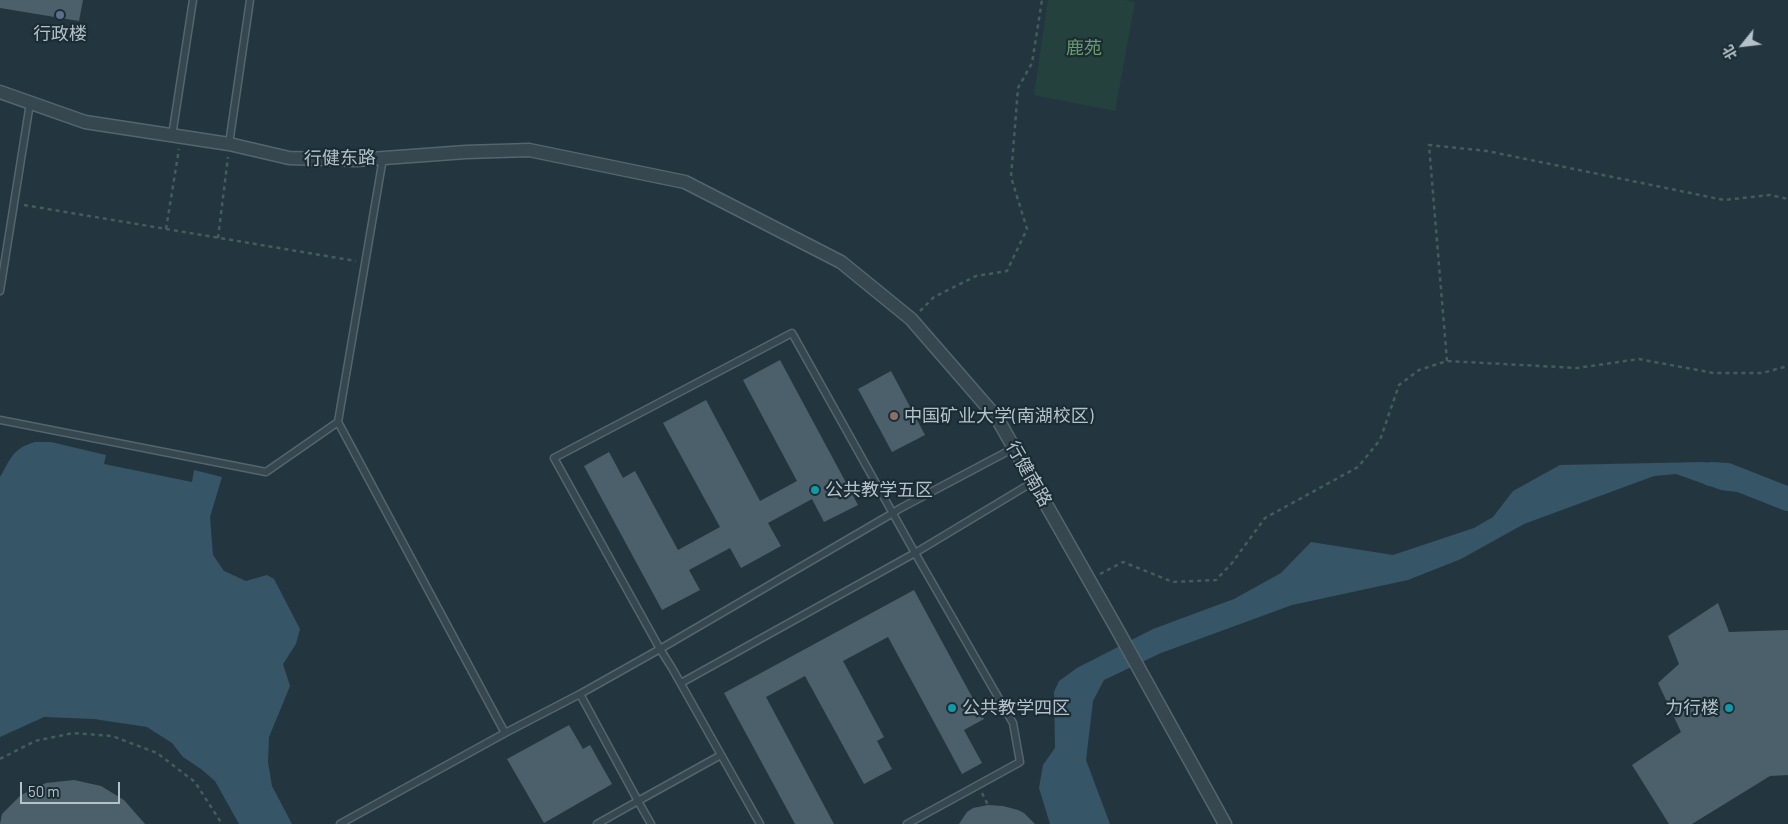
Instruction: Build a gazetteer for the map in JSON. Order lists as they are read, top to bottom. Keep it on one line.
{"streets":{"street":["行健东路","行健南路"]},"crossings":[["行健东路","行健南路"]],"parks":["鹿苑"],"places":["行政楼","中国矿业大学(南湖校区)","公共教学五区","公共教学四区","力行楼"],"scale_bar":"50 m","north":"bottom left"}
